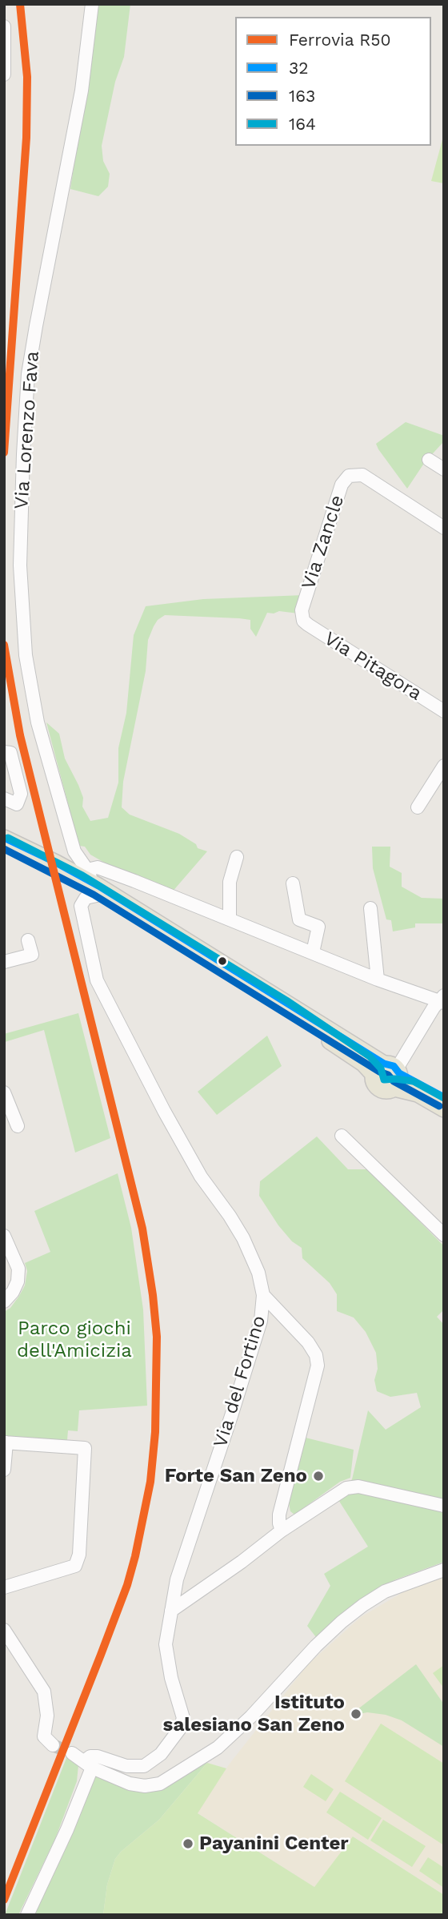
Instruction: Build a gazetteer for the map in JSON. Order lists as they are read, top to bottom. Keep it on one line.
{"streets":{"street":["Via Lorenzo Fava","Via Zancle","Via Pitagora","Via del Fortino"]},"crossings":[["Via Lorenzo Fava","Via del Fortino"],["Via Zancle","Via Pitagora"]],"parks":["Parco giochi dell'Amicizia"],"places":["Forte San Zeno","Istituto salesiano San Zeno","Payanini Center"],"lines":["rail line R50","transit line 32","transit line 164","transit line 163"],"legend":["Ferrovia R50","32","163","164"]}
